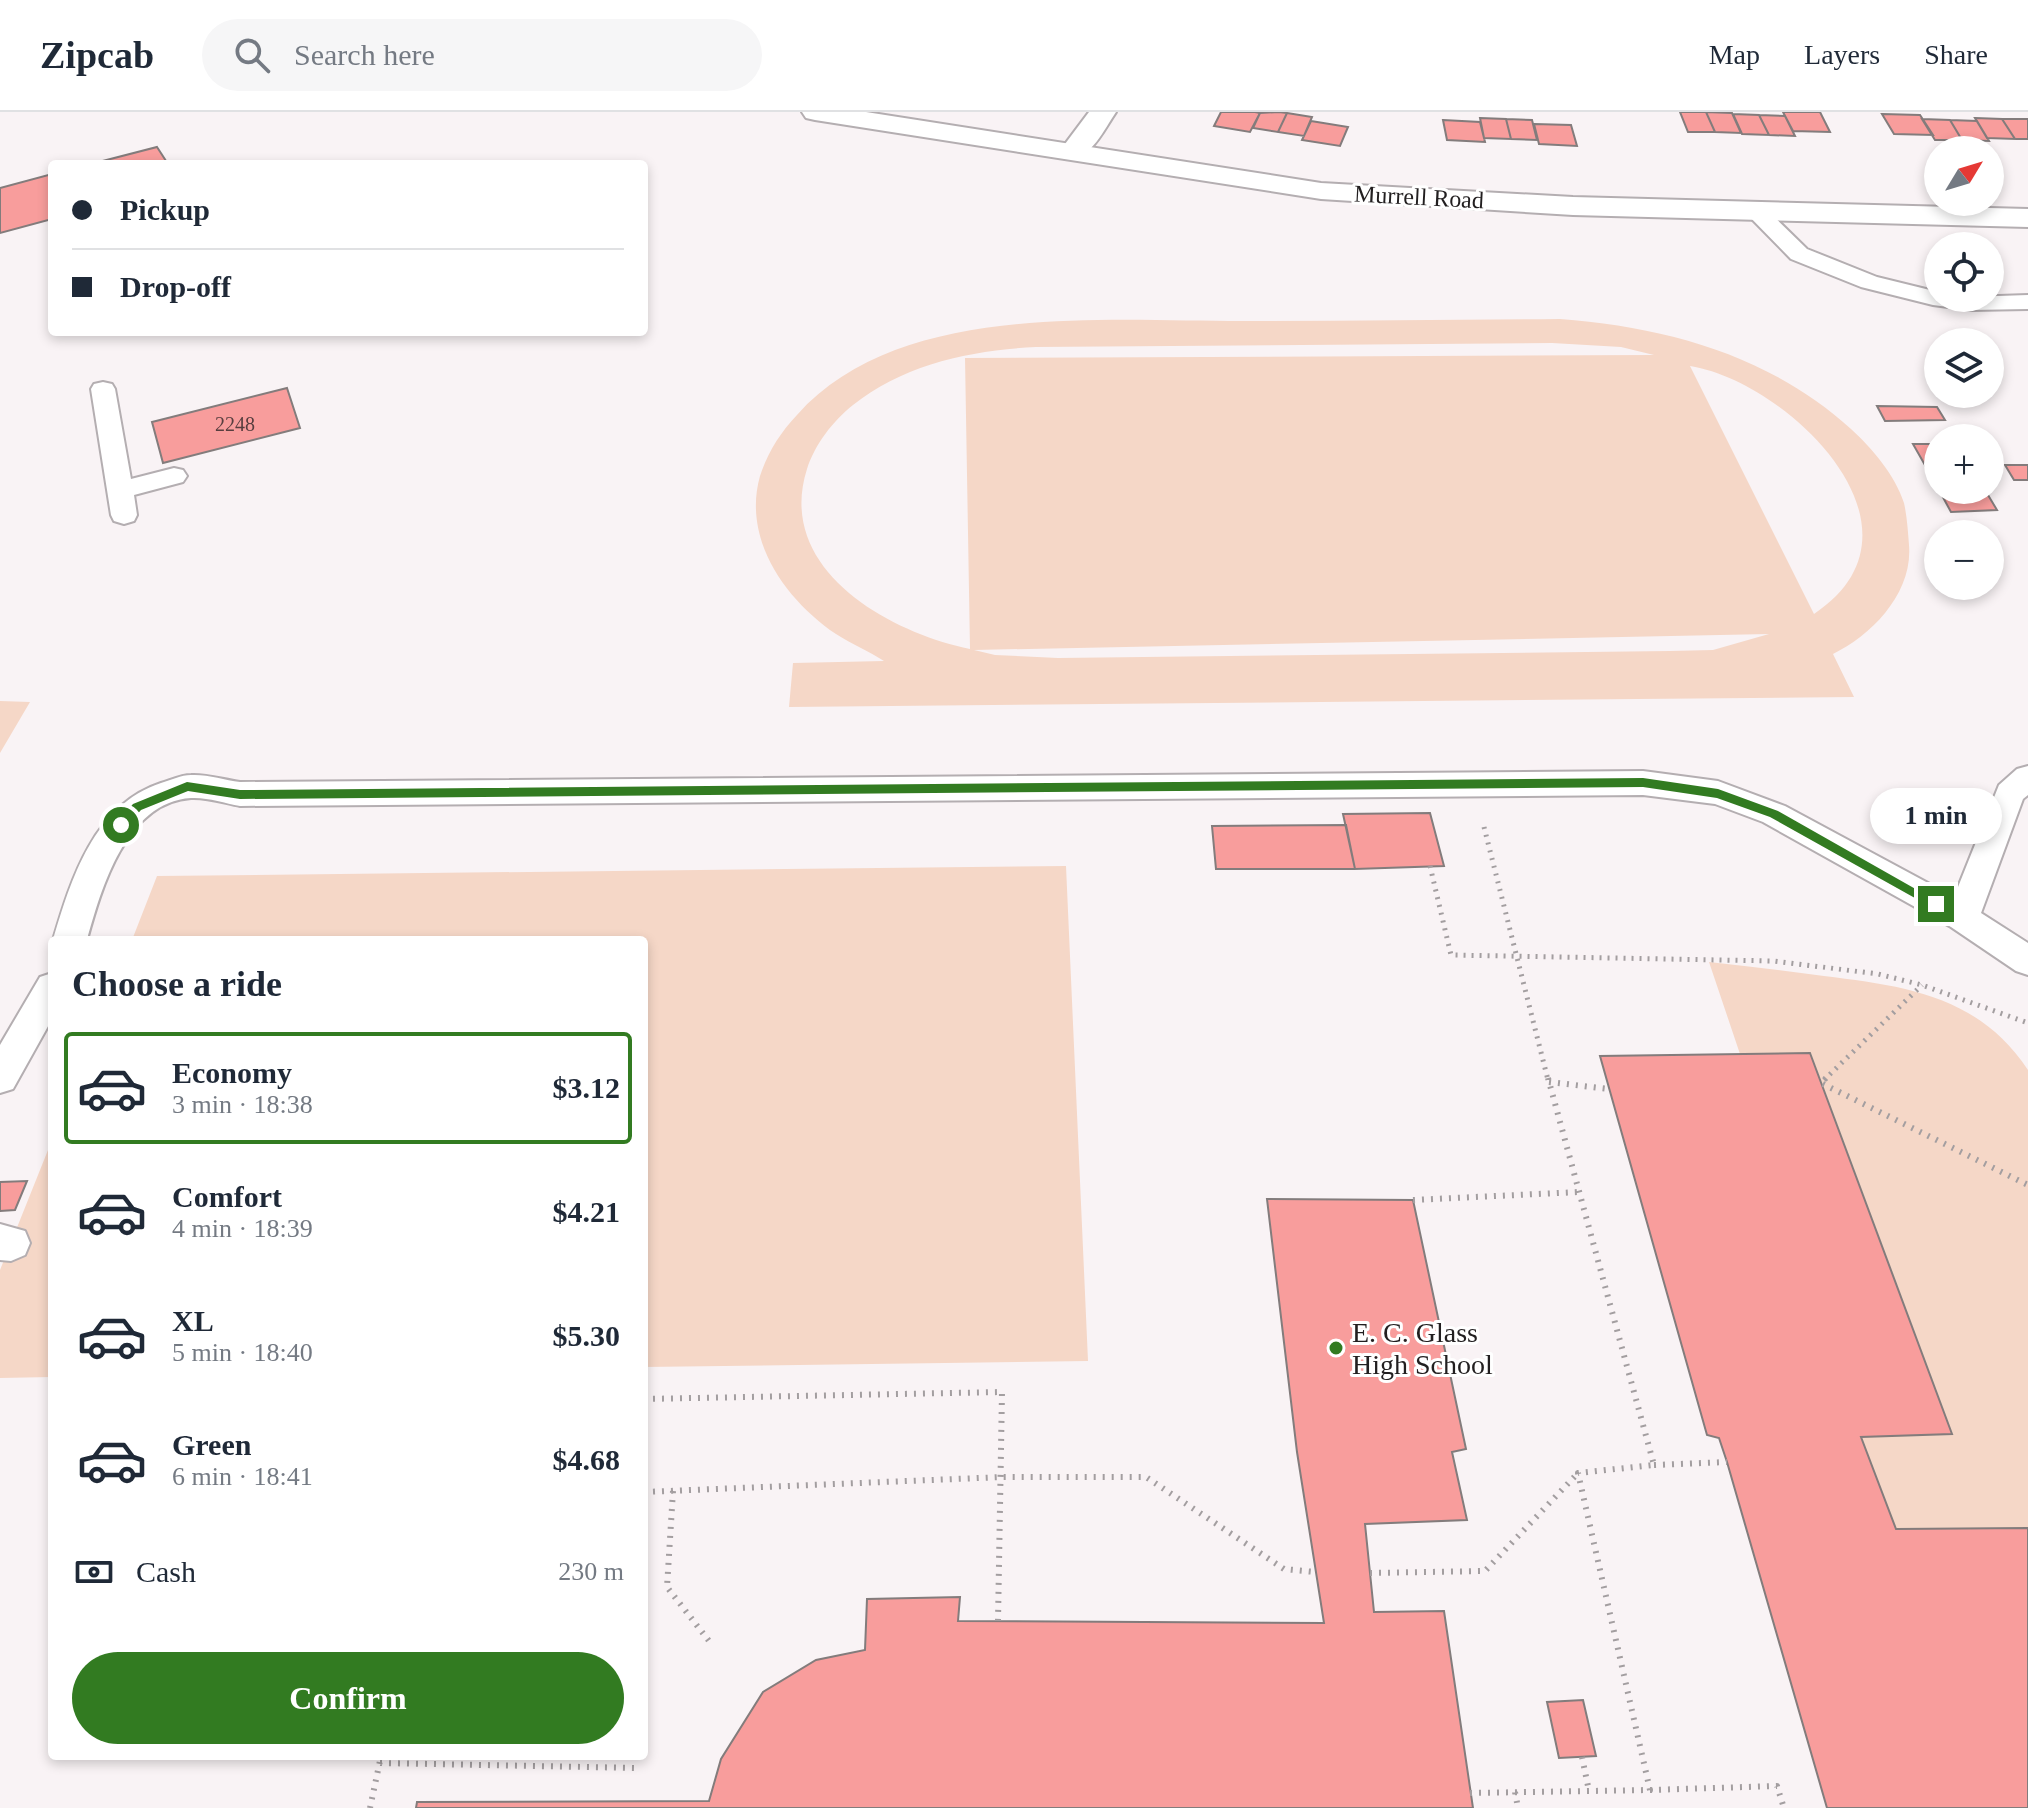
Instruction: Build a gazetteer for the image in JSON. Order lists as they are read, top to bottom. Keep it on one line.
{"streets":{"street":["Murrell Road"]},"places":["E. C. Glass High School"],"house_numbers":["2248"],"north":"top right","page":{"header":"Zipcab","search":"Search here","nav":["Map","Layers","Share"],"map_buttons":["+","−"],"banner":["Pickup","Drop-off"],"bubble":"1 min","heading":"Choose a ride","list":[{"name":"Economy","note":"3 min · 18:38","value":"$3.12"},{"name":"Comfort","note":"4 min · 18:39","value":"$4.21"},{"name":"XL","note":"5 min · 18:40","value":"$5.30"},{"name":"Green","note":"6 min · 18:41","value":"$4.68"}],"pay":["Cash","230 m"],"buttons":"Confirm"}}
